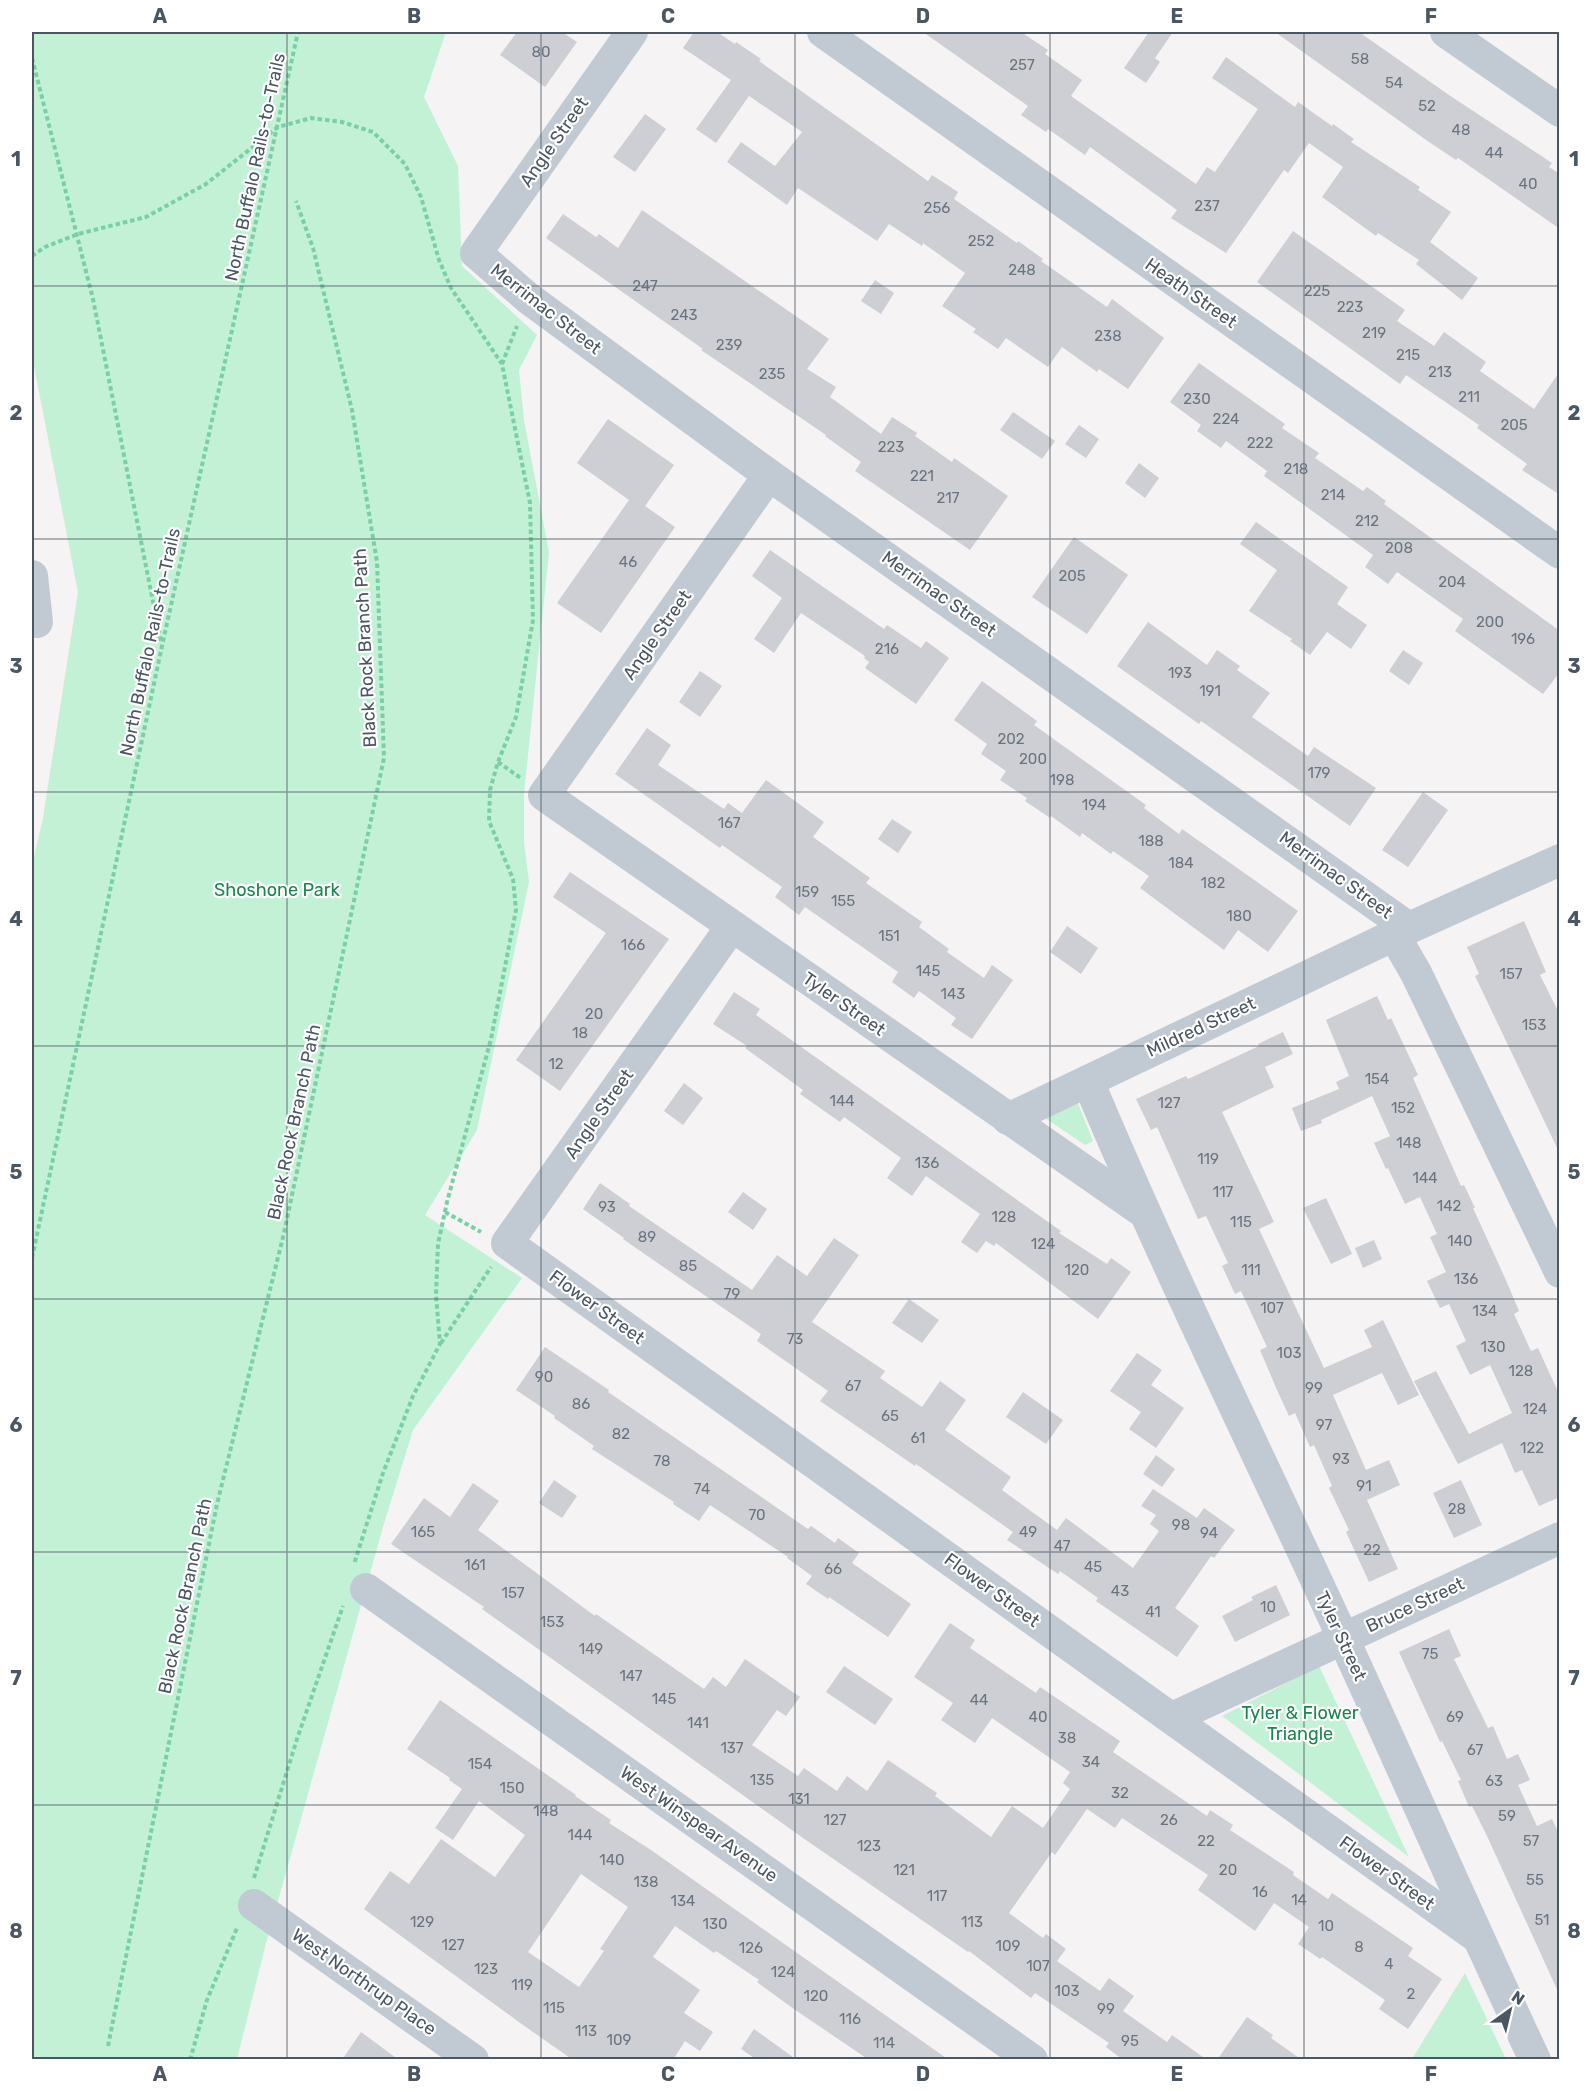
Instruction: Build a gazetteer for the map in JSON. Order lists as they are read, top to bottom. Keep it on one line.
{"streets":{"street":["Angle Street","Heath Street","Merrimac Street","Tyler Street","Mildred Street","Flower Street","Bruce Street","West Winspear Avenue","West Northrup Place"],"path":["North Buffalo Rails-to-Trails","Black Rock Branch Path"]},"crossings":[["Angle Street","Merrimac Street"],["Angle Street","Tyler Street"],["Angle Street","Flower Street"],["Merrimac Street","Mildred Street"],["Tyler Street","Mildred Street"],["Tyler Street","Flower Street"],["Tyler Street","Bruce Street"],["Flower Street","Bruce Street"]],"parks":["Shoshone Park","Tyler & Flower Triangle"],"house_numbers":["80","58","257","54","52","48","44","40","237","256","252","248","247","225","223","243","219","238","239","215","213","235","211","230","224","205","222","223","218","221","214","217","212","208","46","205","204","200","196","216","193","191","202","200","179","198","194","167","188","184","182","159","155","180","151","166","145","157","143","20","153","18","12","154","144","127","152","148","119","136","144","117","142","93","128","115","89","140","124","85","120","111","136","79","107","134","73","130","103","128","90","67","99","86","124","65","97","82","61","122","93","78","91","74","28","70","98","165","49","94","47","22","161","45","66","43","157","10","41","153","149","75","147","145","44","40","69","141","38","137","67","34","154","135","63","150","32","131","148","59","127","26","144","22","57","123","140","121","20","55","138","16","117","14","134","51","129","113","130","10","127","109","8","126","4","107","123","124","119","103","2","120","115","99","116","113","109","95","114"],"north":"top right","grid":{"columns":["A","B","C","D","E","F"],"rows":["1","2","3","4","5","6","7","8"]}}
